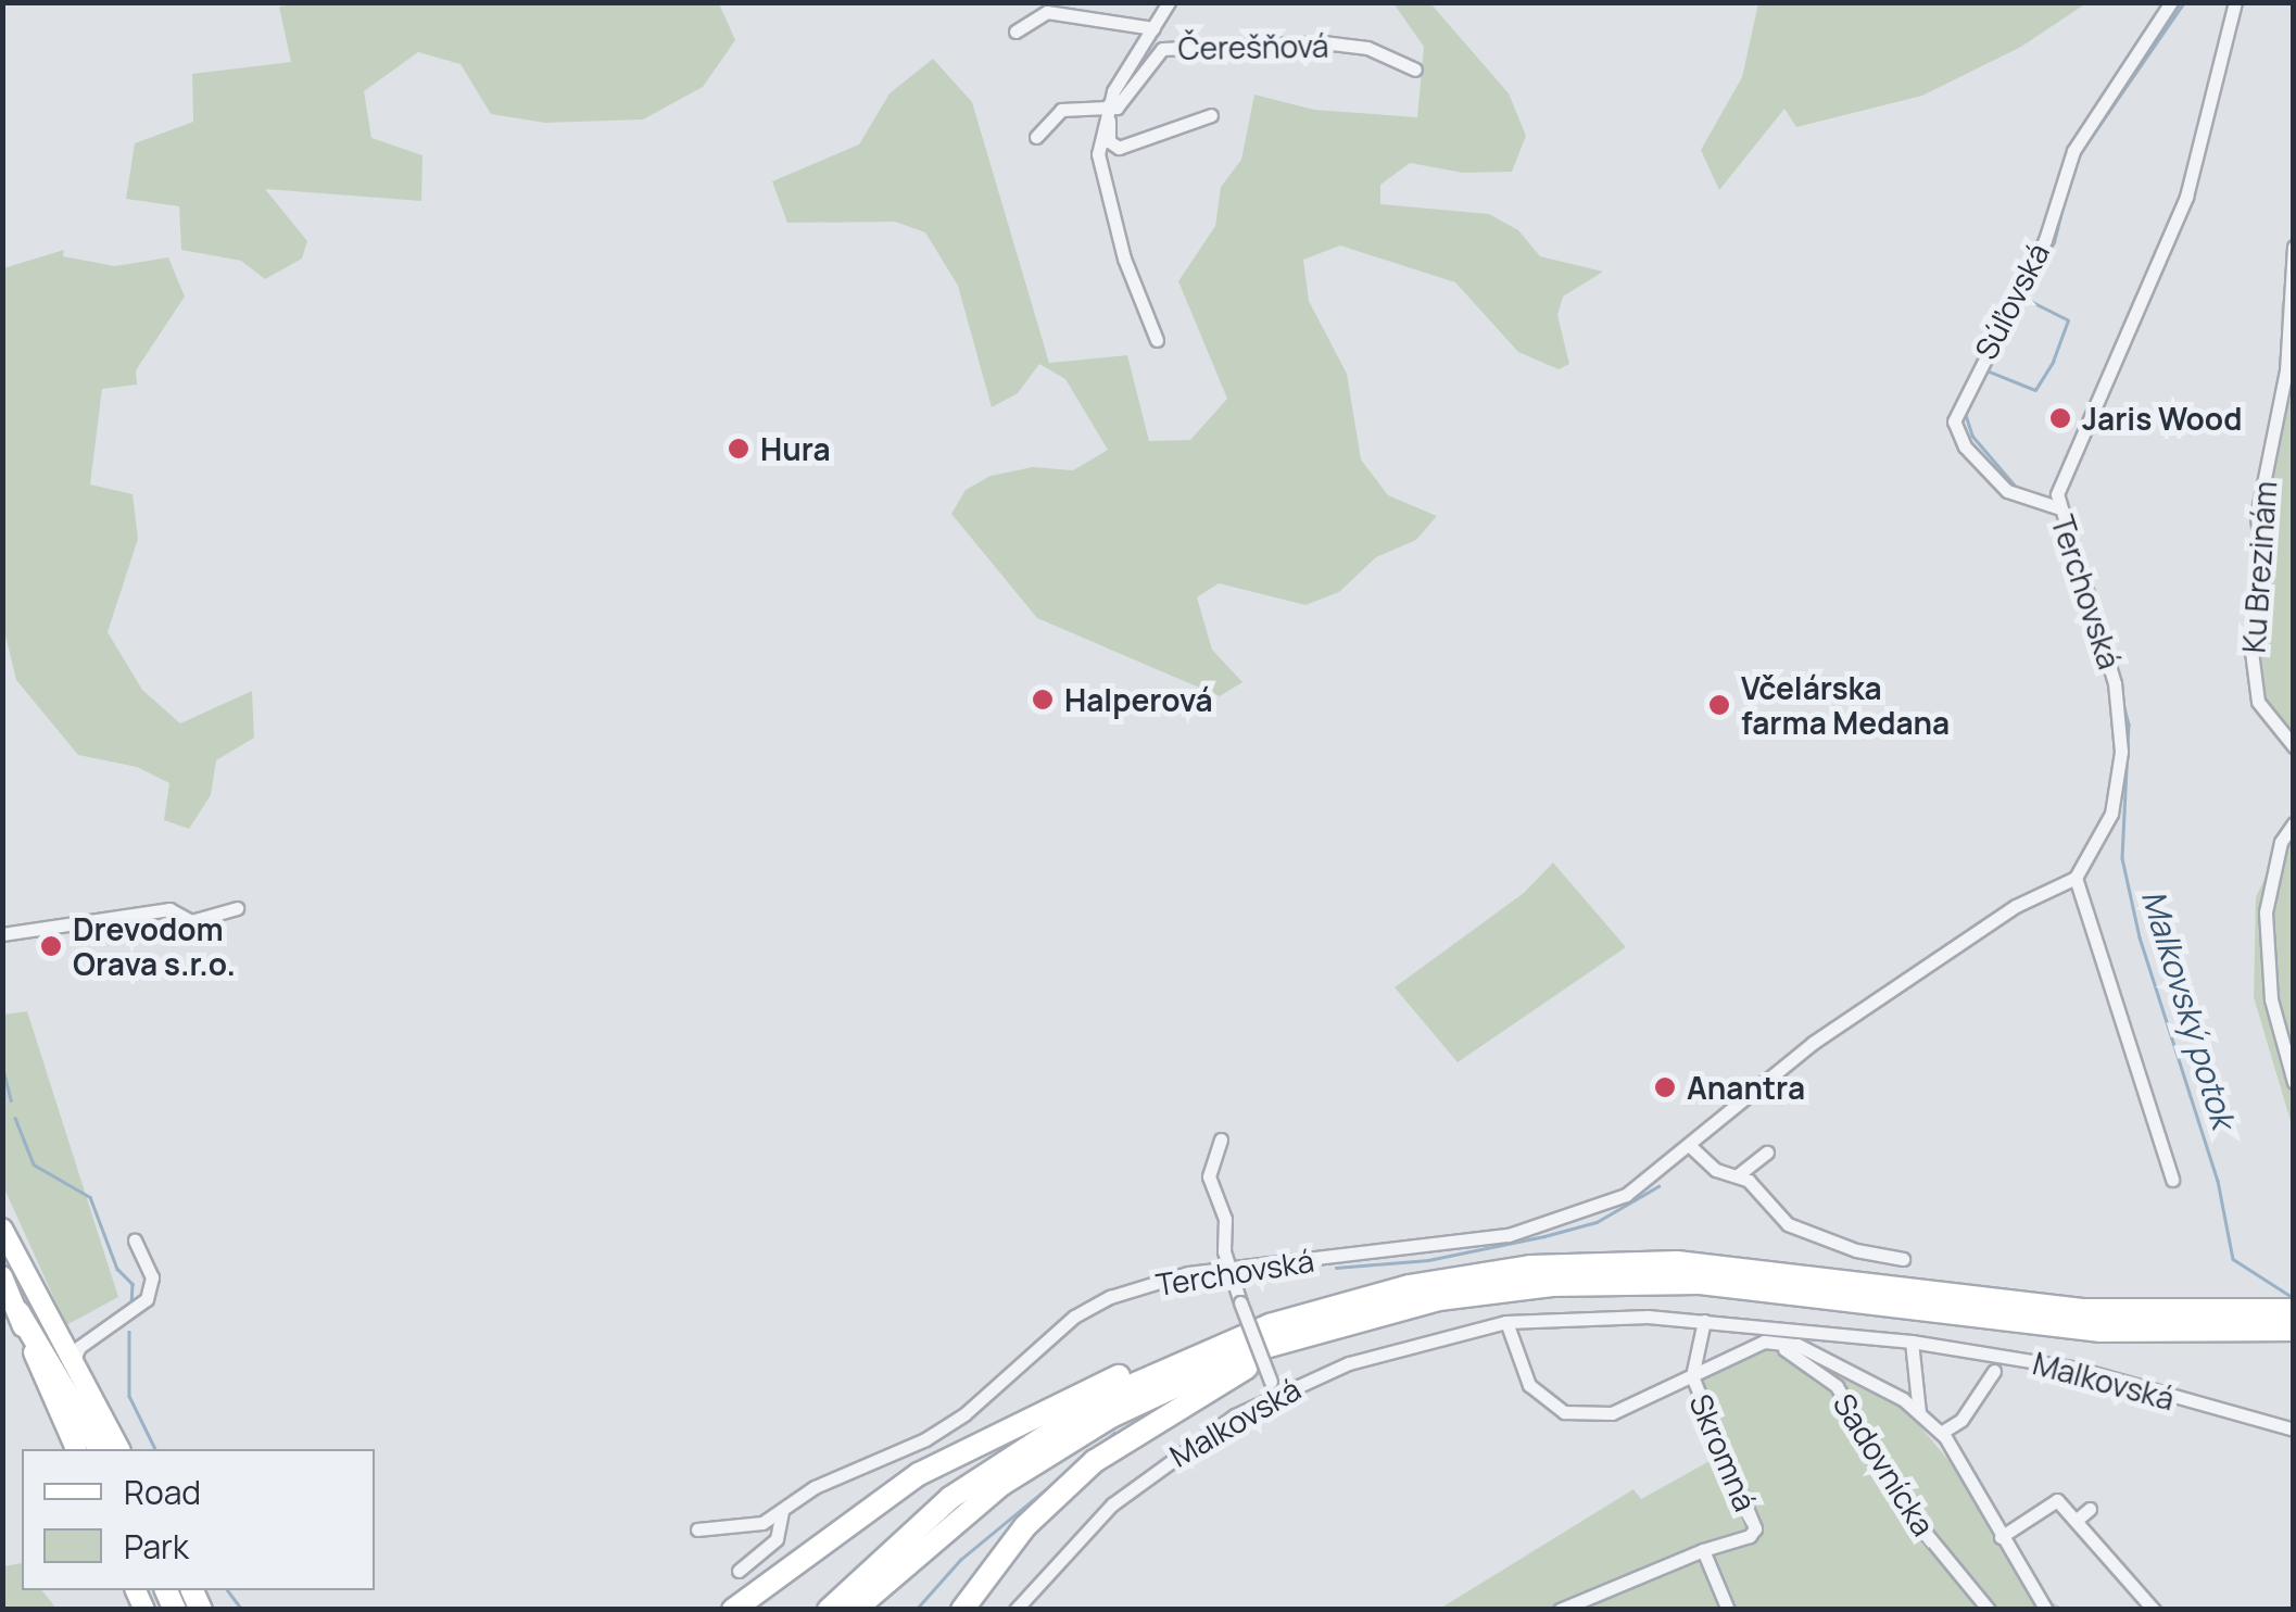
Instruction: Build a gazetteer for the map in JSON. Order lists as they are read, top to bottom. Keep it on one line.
{"streets":{"street":["Čerešňová","Súľovská","Ku Brezinám","Terchovská","Malkovská","Skromná","Sadovnícka"]},"crossings":[["Súľovská","Terchovská"],["Terchovská","Malkovská"],["Malkovská","Skromná"]],"water":["Malkovský potok"],"places":["Jaris Wood","Hura","Halperová","Včelárska farma Medana","Drevodom Orava s.r.o.","Anantra"],"legend":["Road","Park"]}
